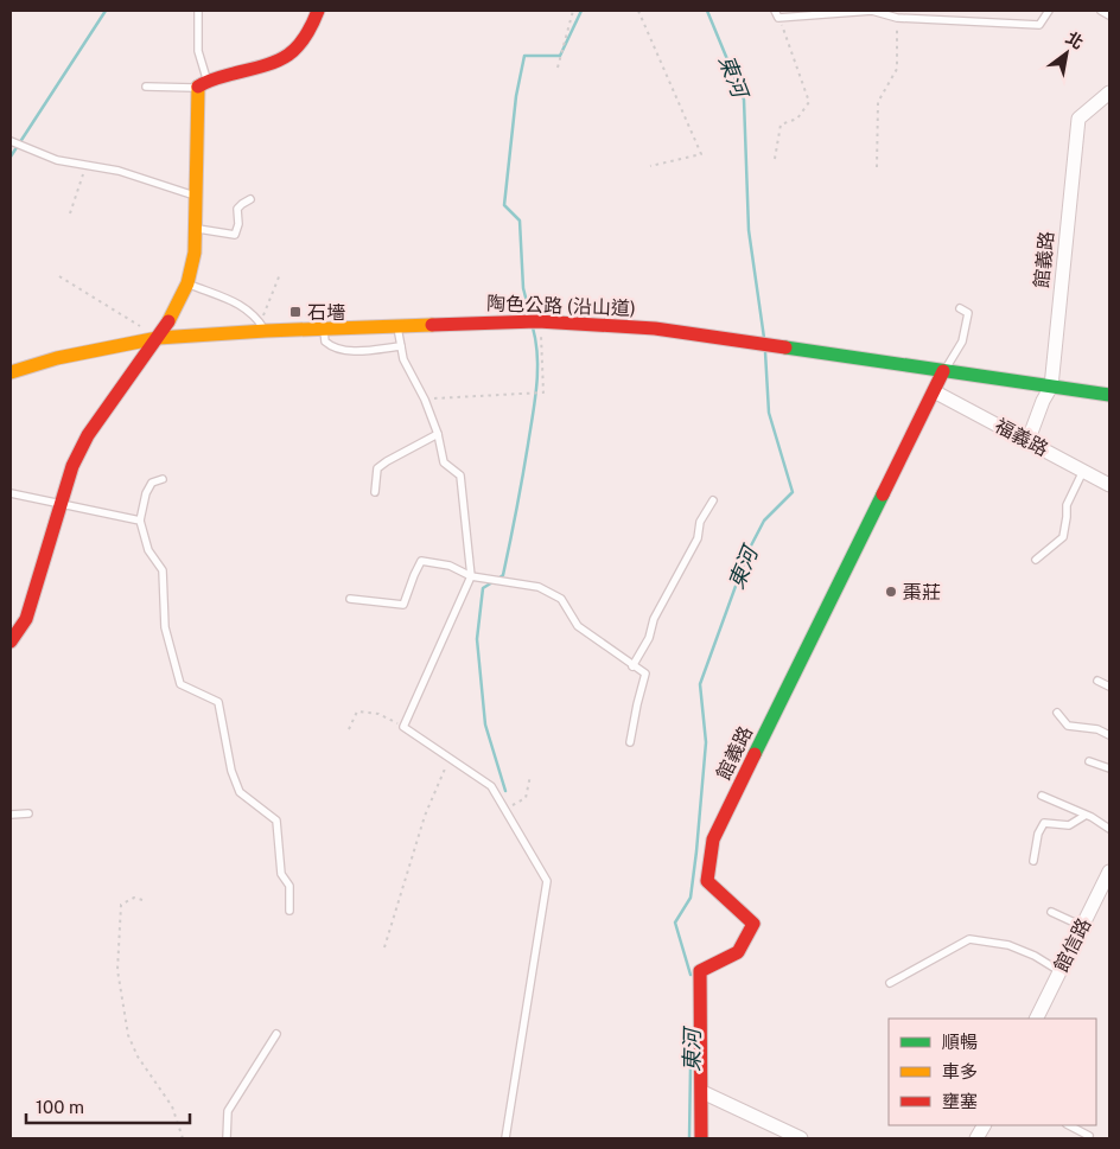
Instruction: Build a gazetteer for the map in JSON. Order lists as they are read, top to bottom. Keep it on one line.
{"streets":{"street":["館義路","陶色公路 (沿山道)","福義路","館信路"]},"crossings":[["館義路","陶色公路 (沿山道)"],["館義路","福義路"]],"water":["東河"],"places":{"transit":["石墻"],"other":["棗莊"]},"legend":["順暢","車多","壅塞"],"scale_bar":"100 m","north":"top right"}
